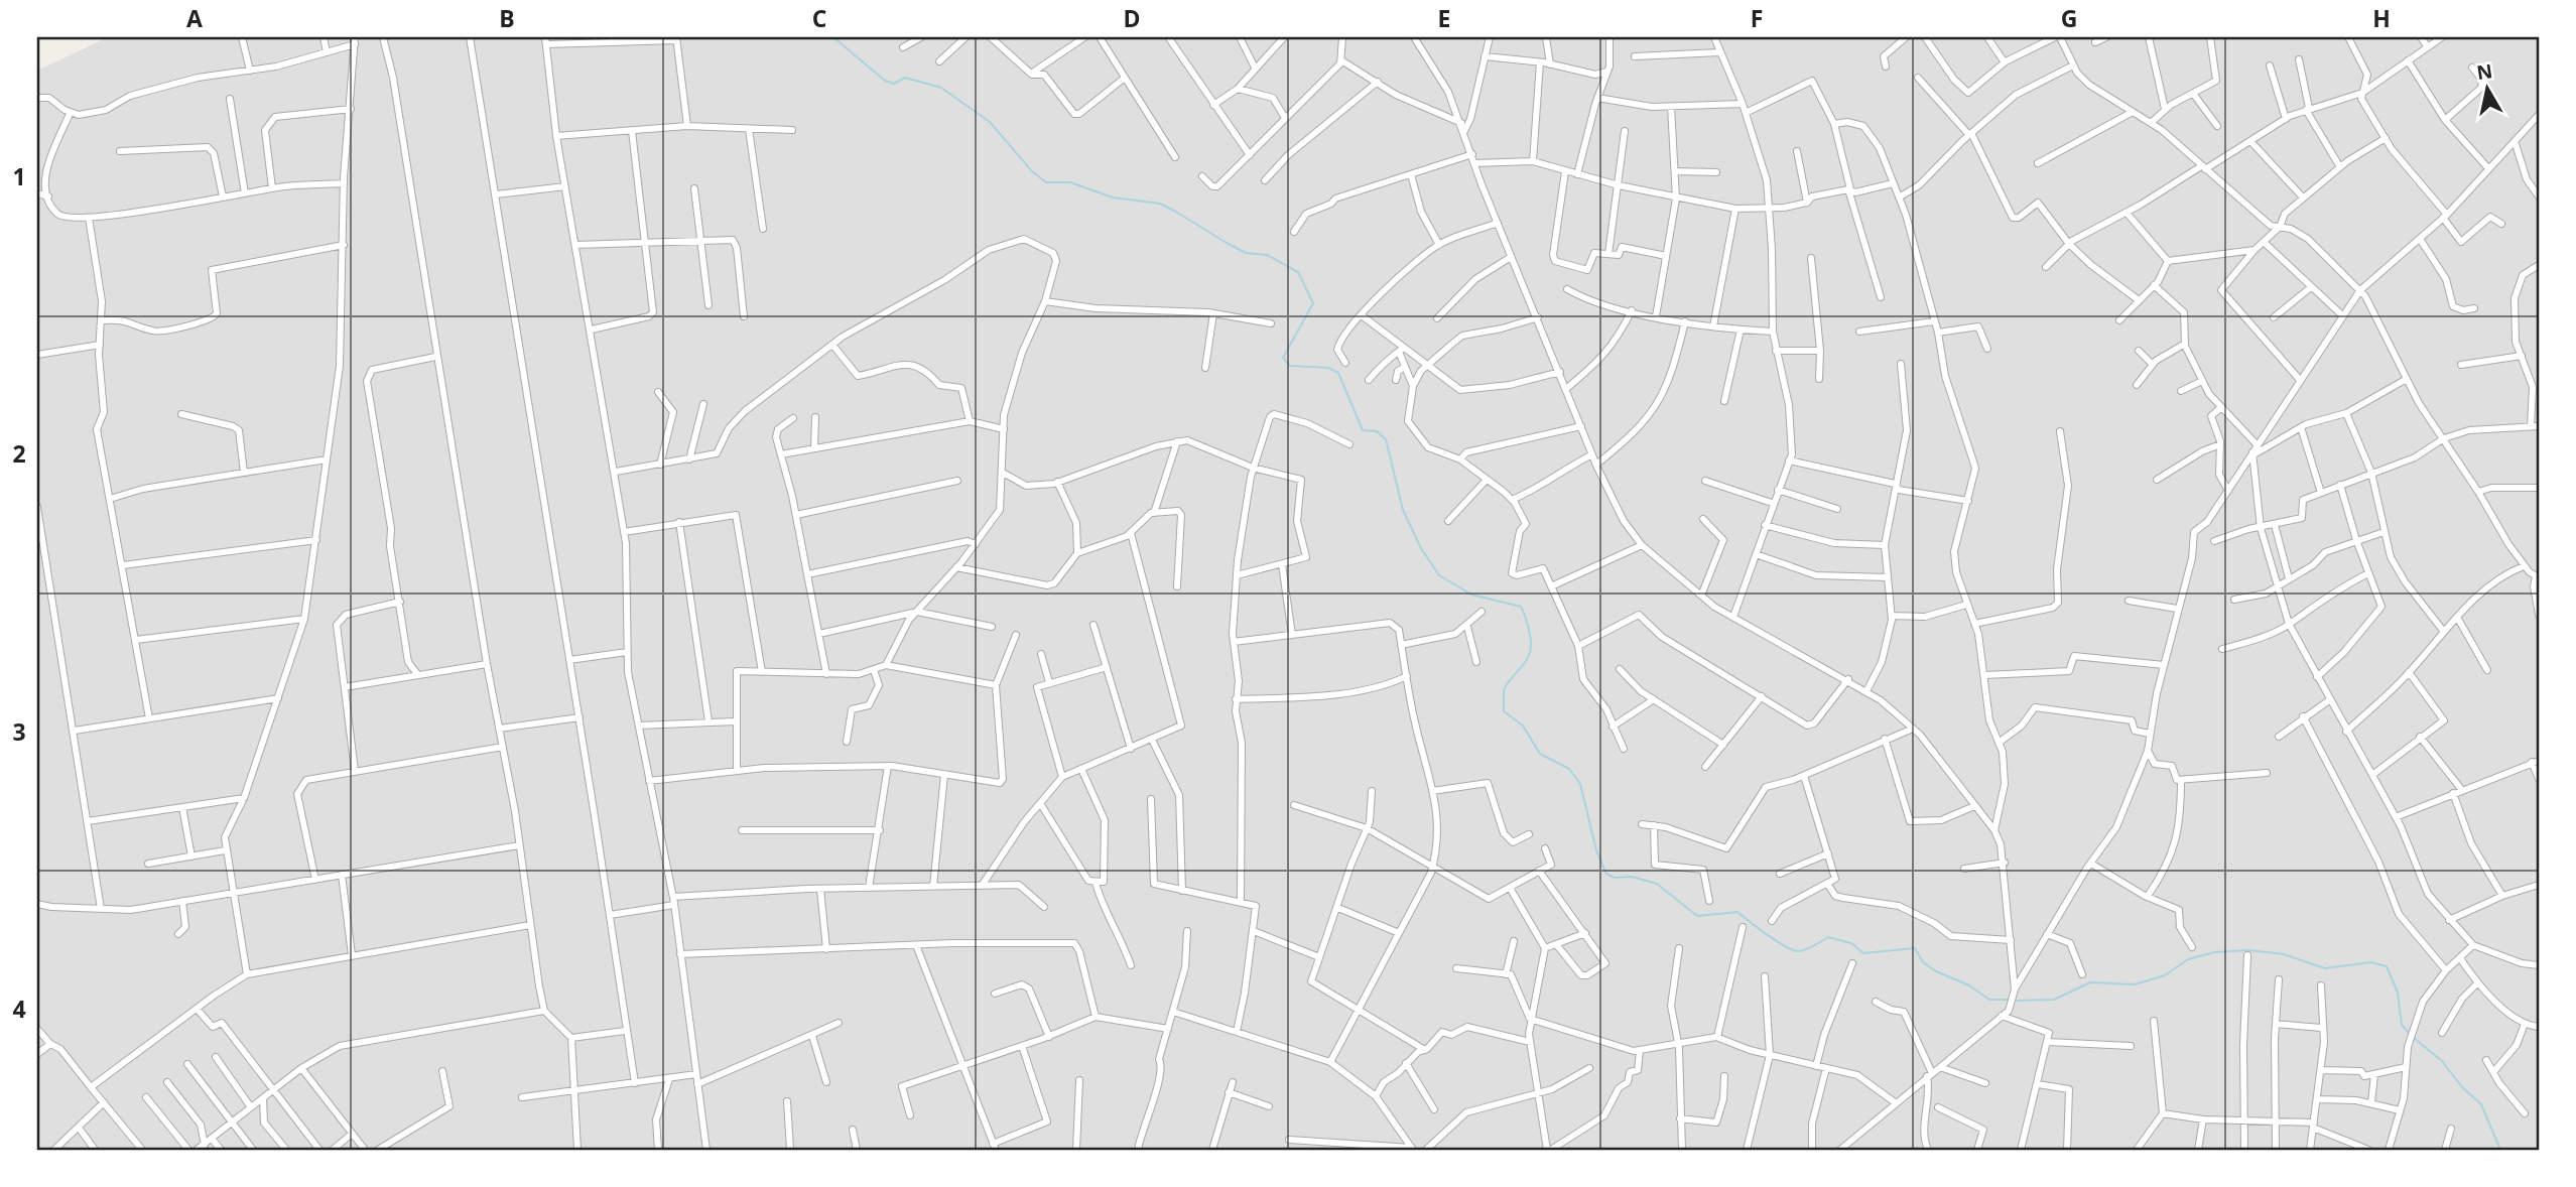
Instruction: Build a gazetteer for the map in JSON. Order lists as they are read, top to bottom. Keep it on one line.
{"north":"top","grid":{"columns":["A","B","C","D","E","F","G","H"],"rows":["1","2","3","4"]}}
